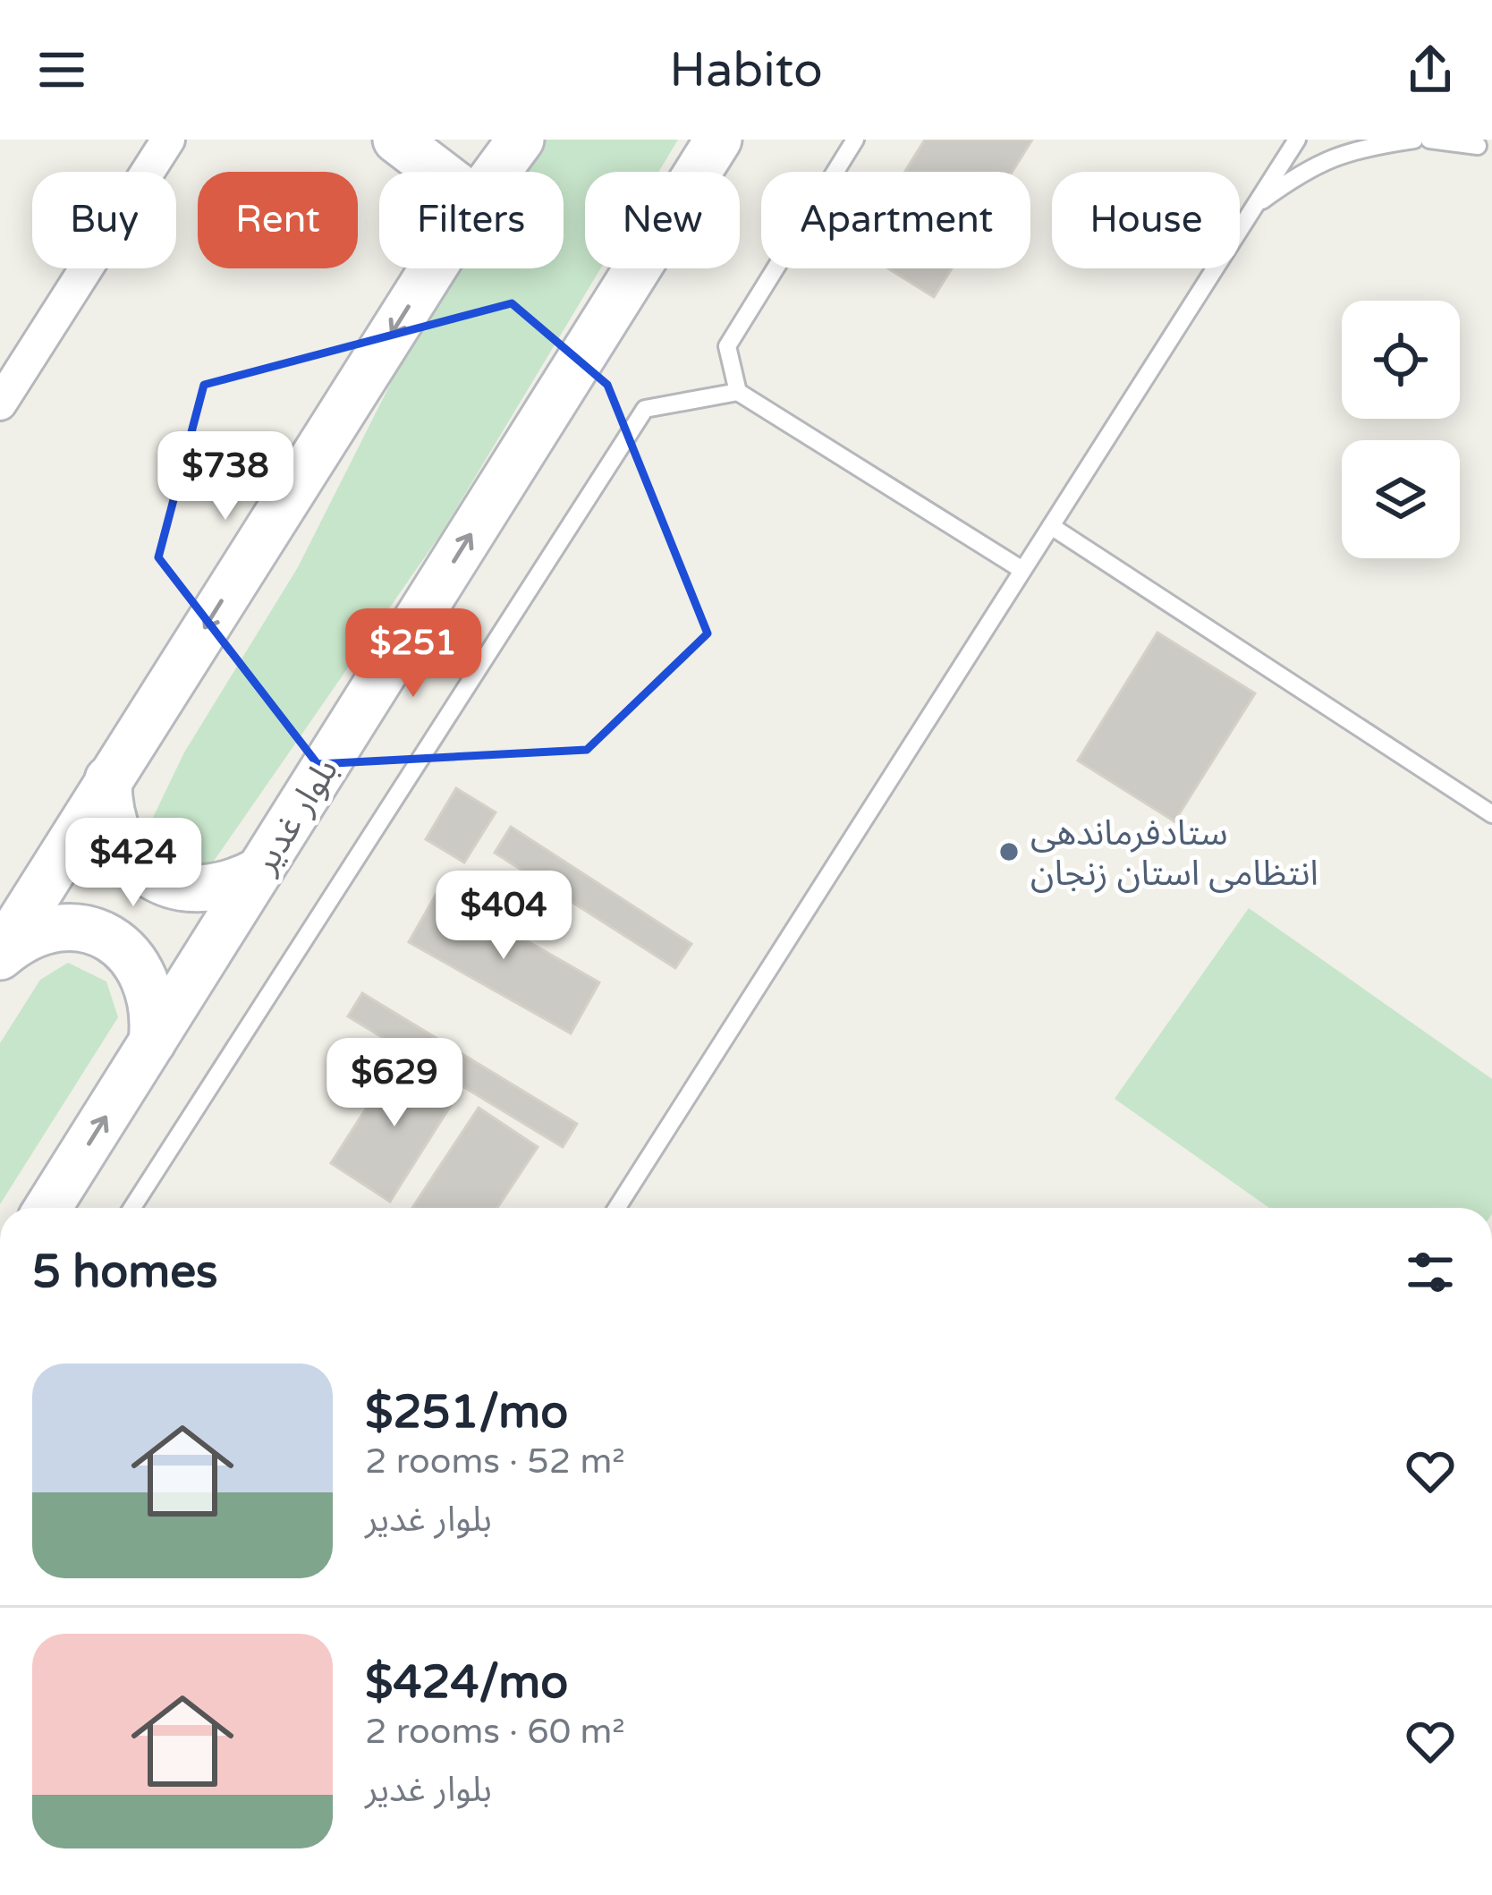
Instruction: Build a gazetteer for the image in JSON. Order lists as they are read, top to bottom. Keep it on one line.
{"streets":{"main road":["بلوار غدیر"]},"places":["ستادفرماندهی انتظامی استان زنجان"],"page":{"header":"Habito","chip":["Buy","Rent","Filters","New","Apartment","House"],"price":["$738","$251","$424","$404","$629"],"heading":"5 homes","list":[{"name":"$251/mo","note":"2 rooms · 52 m² · بلوار غدیر"},{"name":"$424/mo","note":"2 rooms · 60 m² · بلوار غدیر"}]}}
